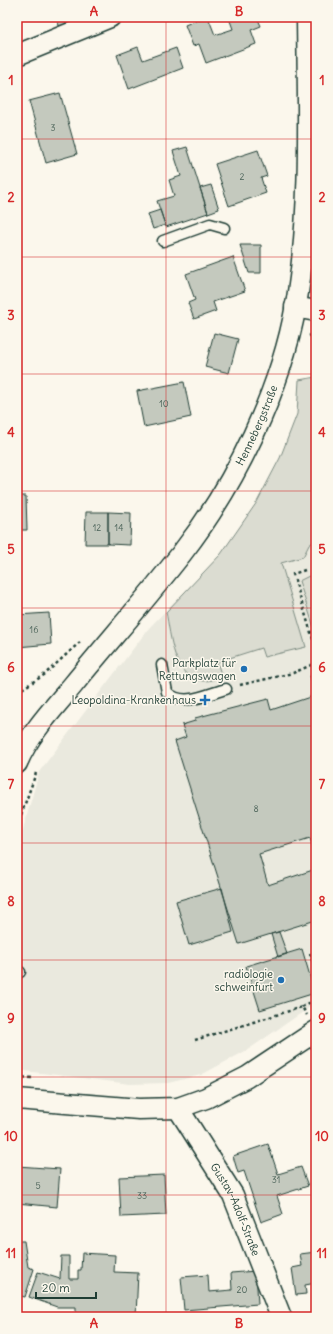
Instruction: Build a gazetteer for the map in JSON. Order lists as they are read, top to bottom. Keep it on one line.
{"streets":{"street":["Hennebergstraße","Gustav-Adolf-Straße"]},"places":{"other":["Parkplatz für Rettungswagen","radiologie schweinfurt"],"health":["Leopoldina-Krankenhaus"]},"house_numbers":["3","2","10","12","14","16","8","31","5","33","20"],"scale_bar":"20 m","grid":{"columns":["A","B"],"rows":["1","2","3","4","5","6","7","8","9","10","11"]}}
